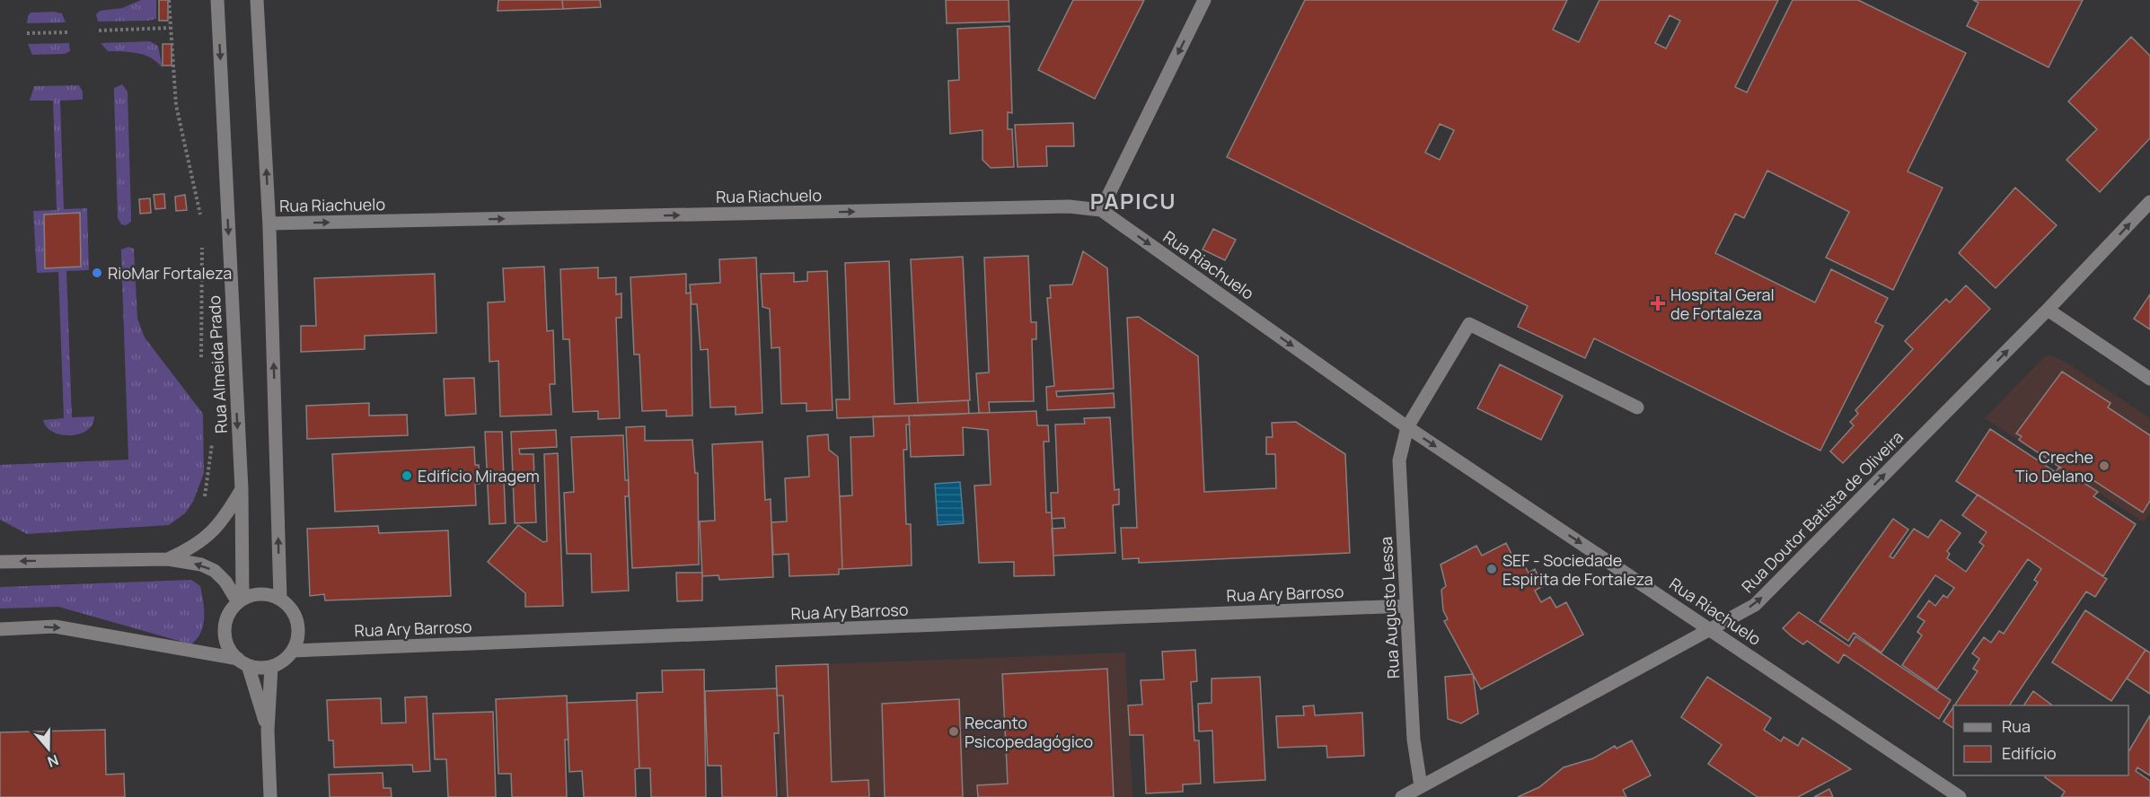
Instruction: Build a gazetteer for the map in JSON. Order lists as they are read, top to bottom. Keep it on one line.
{"streets":{"street":["Rua Riachuelo","Rua Almeida Prado","Rua Doutor Batista de Oliveira","Rua Ary Barroso","Rua Augusto Lessa"]},"crossings":[["Rua Riachuelo","Rua Doutor Batista de Oliveira"],["Rua Riachuelo","Rua Augusto Lessa"],["Rua Almeida Prado","Rua Ary Barroso"],["Rua Doutor Batista de Oliveira","Rua Augusto Lessa"],["Rua Ary Barroso","Rua Augusto Lessa"]],"one_way":["Rua Riachuelo","Rua Doutor Batista de Oliveira"],"districts":["PAPICU"],"places":{"other":["RioMar Fortaleza","Creche Tio Delano","Edifício Miragem","SEF - Sociedade Espirita de Fortaleza","Recanto Psicopedagógico"],"health":["Hospital Geral de Fortaleza"]},"legend":["Rua","Edifício"],"north":"bottom"}
